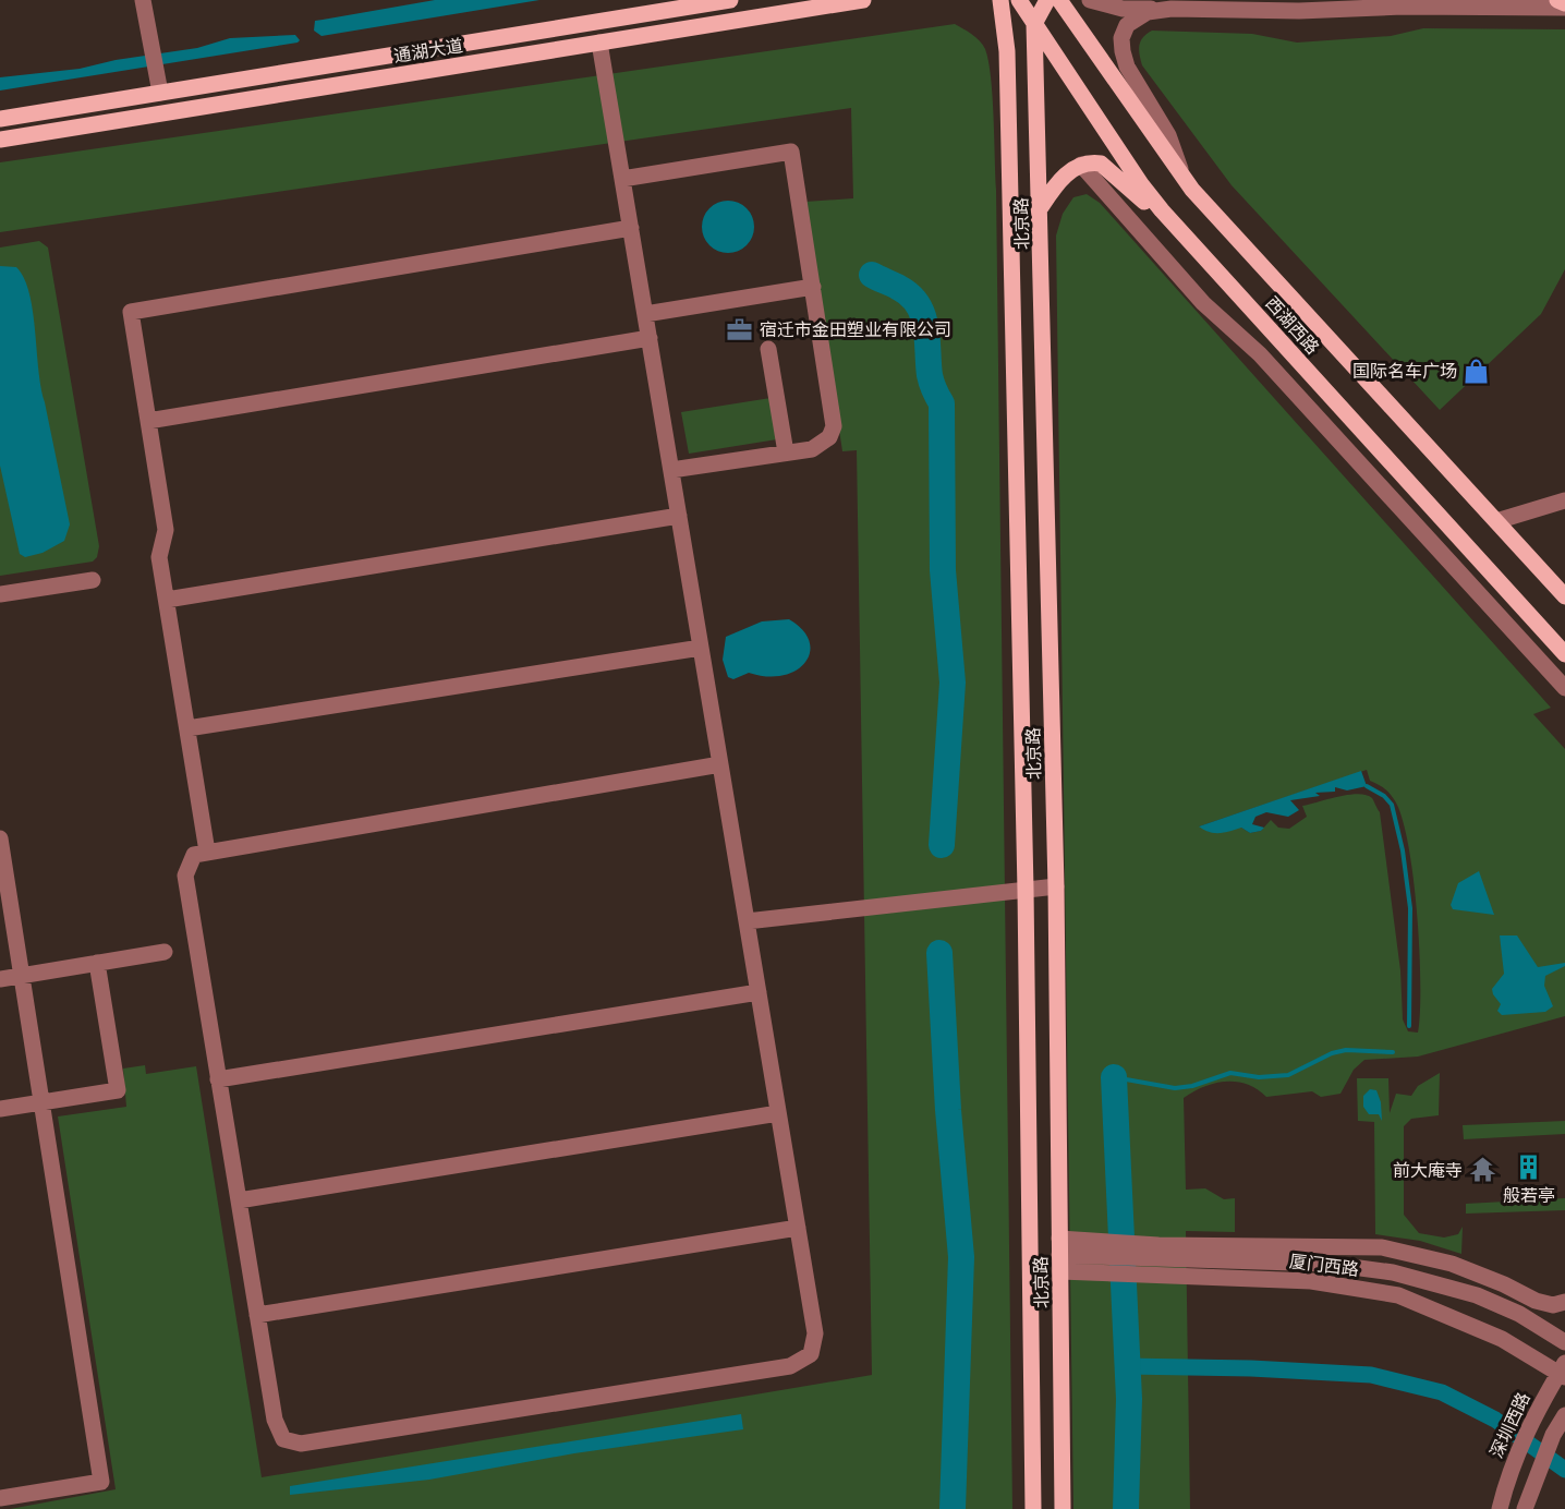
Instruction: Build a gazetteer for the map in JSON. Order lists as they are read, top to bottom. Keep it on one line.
{"streets":{"main road":["通湖大道","北京路","西湖西路"],"street":["厦门西路","深圳西路"]},"crossings":[["北京路","西湖西路"],["北京路","厦门西路"],["厦门西路","深圳西路"]],"places":{"office":["宿迁市金田塑业有限公司"],"shop":["国际名车广场"],"building":["般若亭"],"temple":["前大庵寺"]}}
